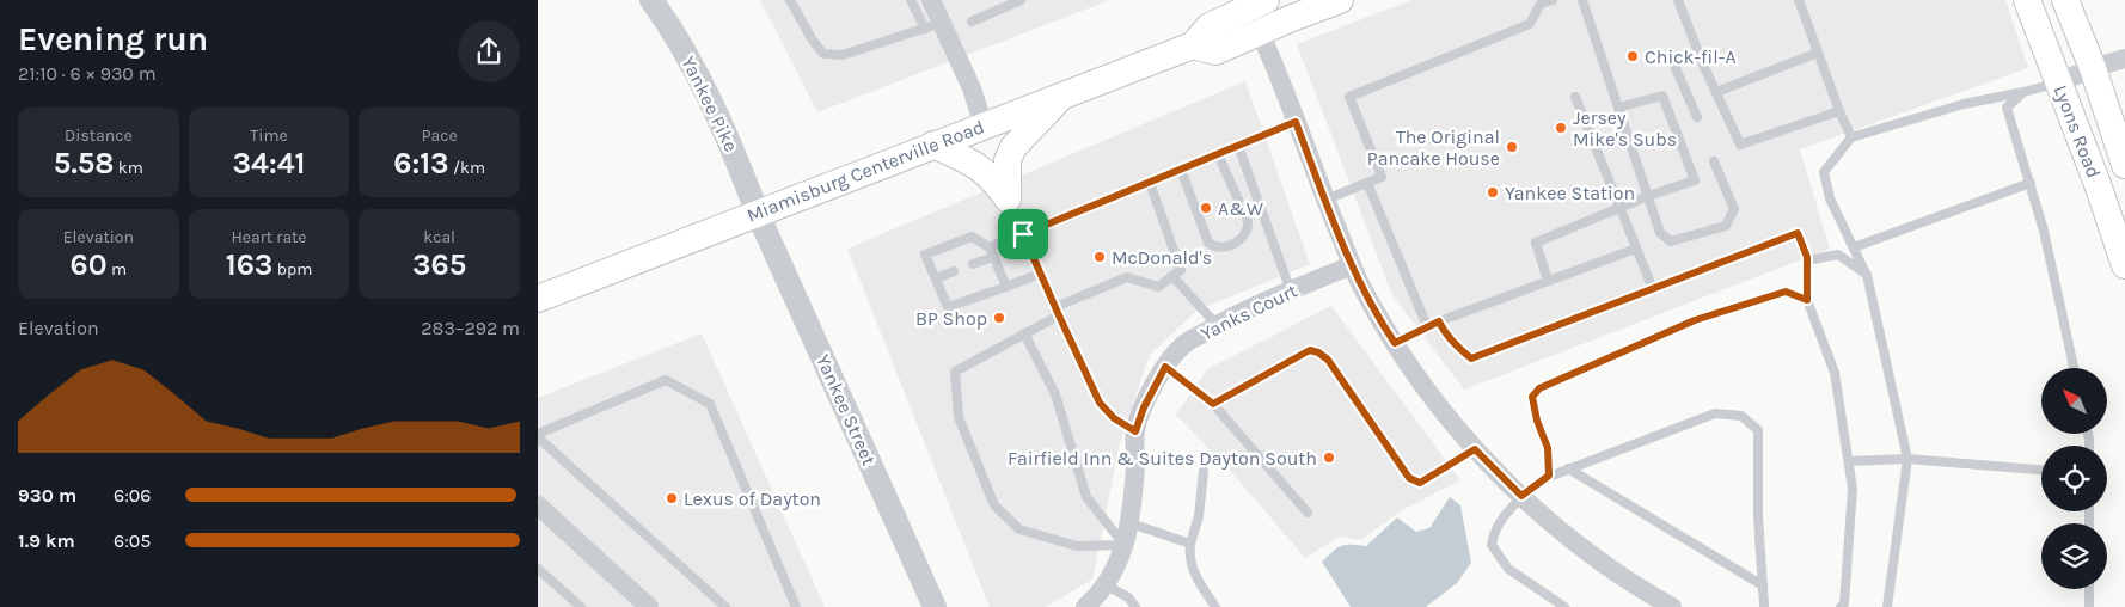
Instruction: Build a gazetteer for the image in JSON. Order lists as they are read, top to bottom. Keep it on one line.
{"streets":{"main road":["Lyons Road","Miamisburg Centerville Road"],"street":["Yankee Pike","Yanks Court","Yankee Street"]},"crossings":[["Yankee Pike","Miamisburg Centerville Road"],["Yankee Pike","Yankee Street"],["Miamisburg Centerville Road","Yankee Street"]],"places":["Chick-fil-A","Jersey Mike's Subs","The Original Pancake House","Yankee Station","A&W","McDonald's","BP Shop","Fairfield Inn & Suites Dayton South","Lexus of Dayton"],"north":"top left","page":{"heading":["Evening run","21:10 · 6 × 930 m"],"stats":[["Distance","5.58 km"],["Time","34:41"],["Pace","6:13 /km"],["Elevation","60 m"],["Heart rate","163 bpm"],["kcal","365"]],"chart":["Elevation","283–292 m"],"list":[{"name":"930 m","note":"6:06"},{"name":"1.9 km","note":"6:05"}]}}
